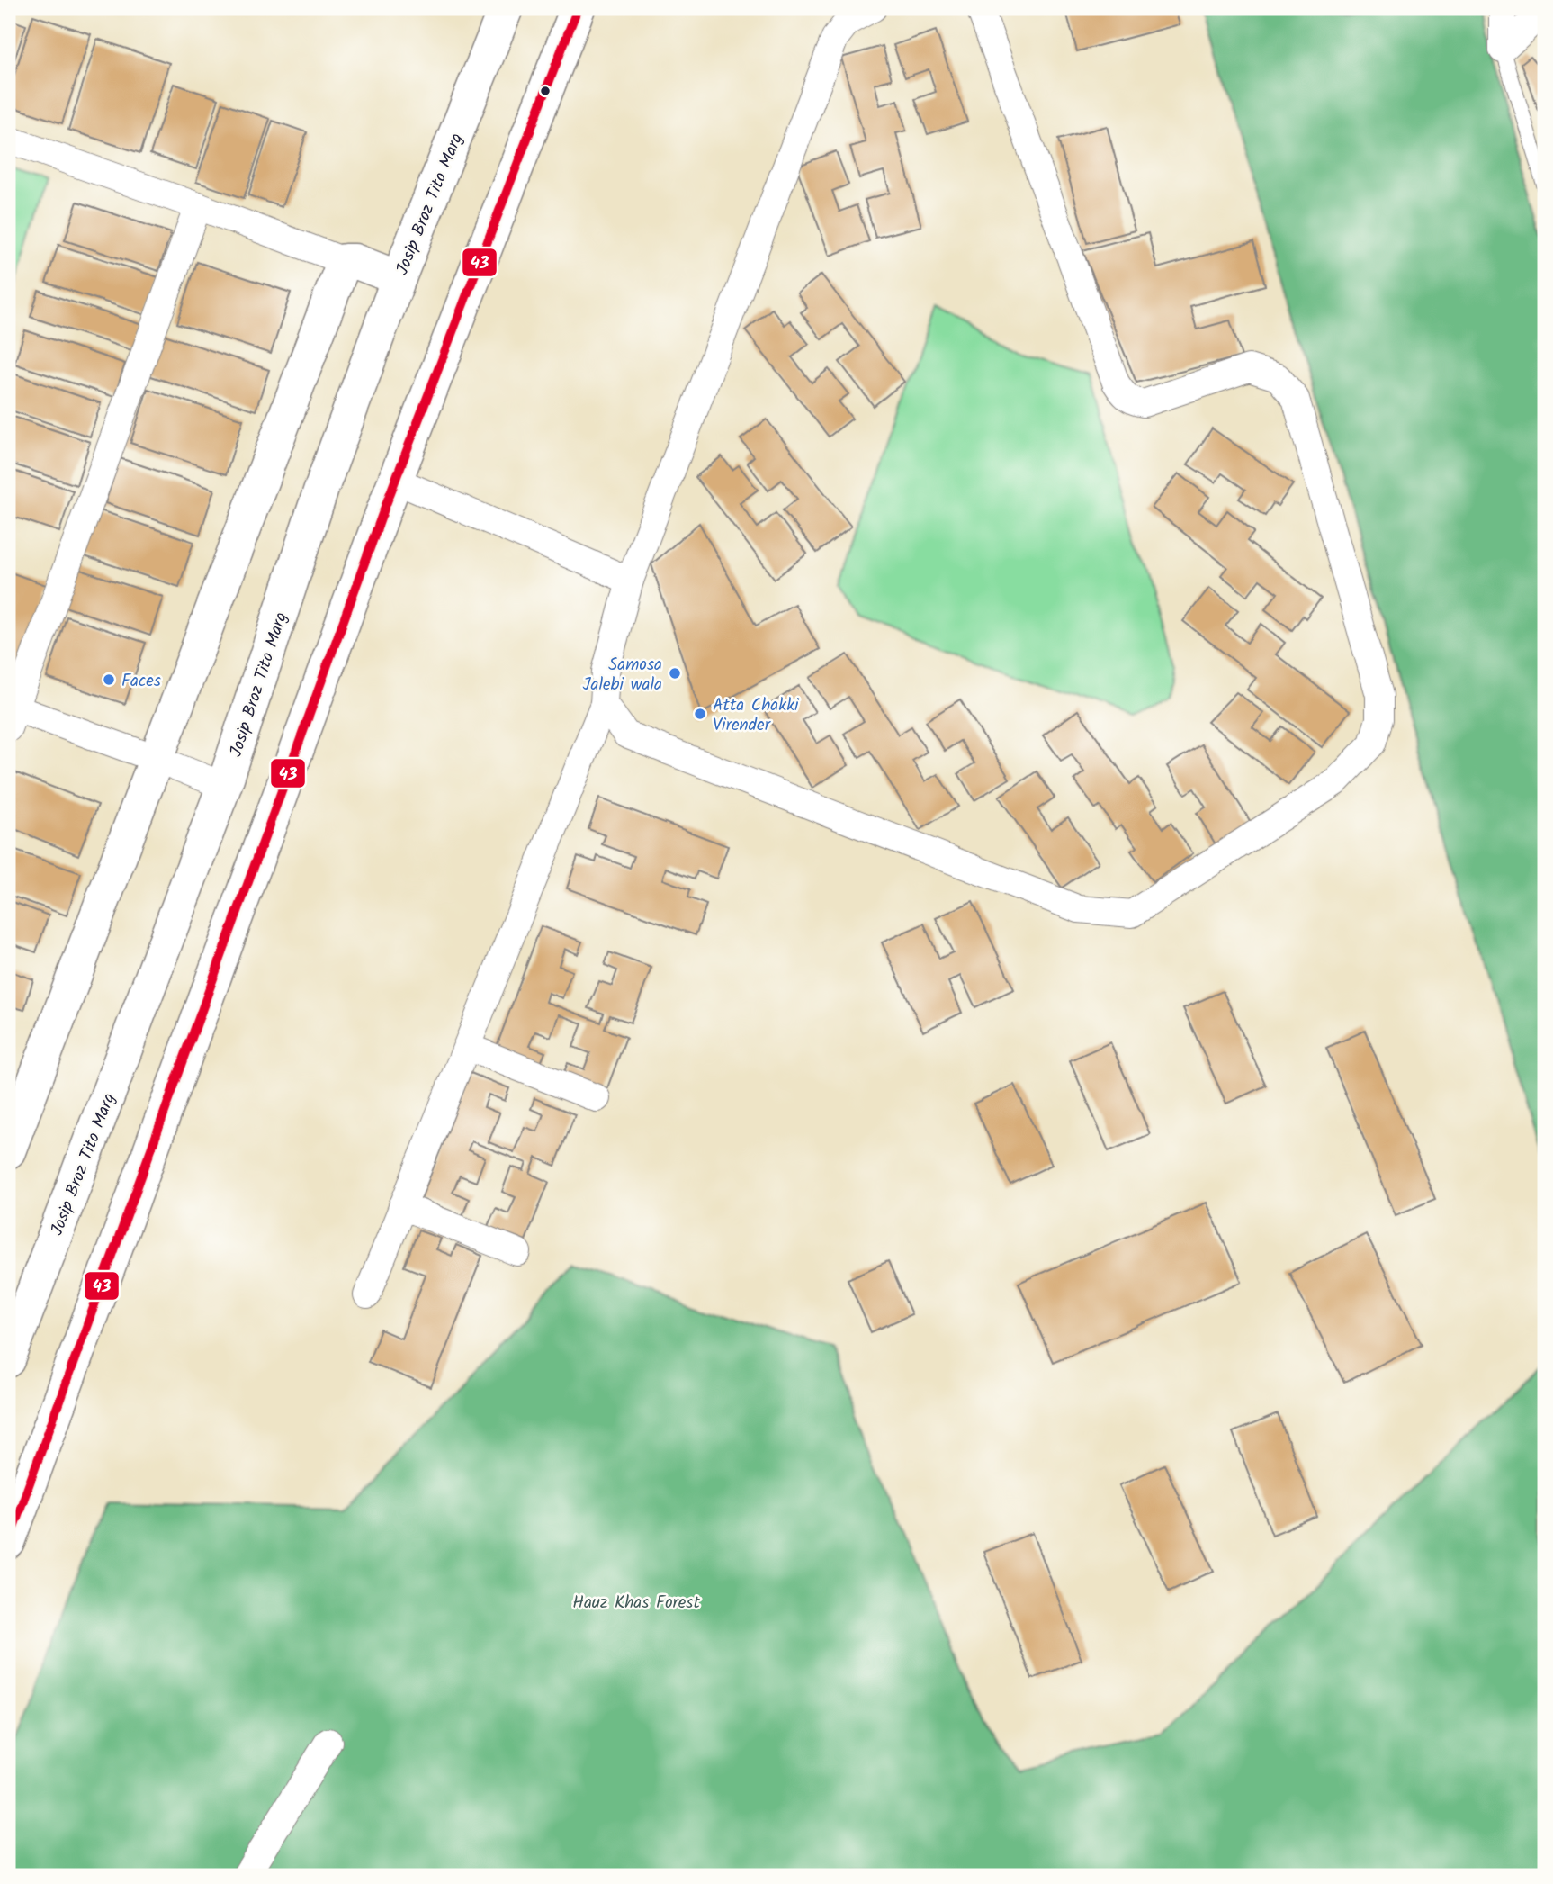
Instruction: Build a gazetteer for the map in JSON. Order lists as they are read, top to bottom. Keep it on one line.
{"streets":{"main road":["Josip Broz Tito Marg"]},"parks":["Hauz Khas Forest"],"places":["Samosa Jalebi wala","Faces","Atta Chakki Virender"],"lines":["transit line 43"]}
